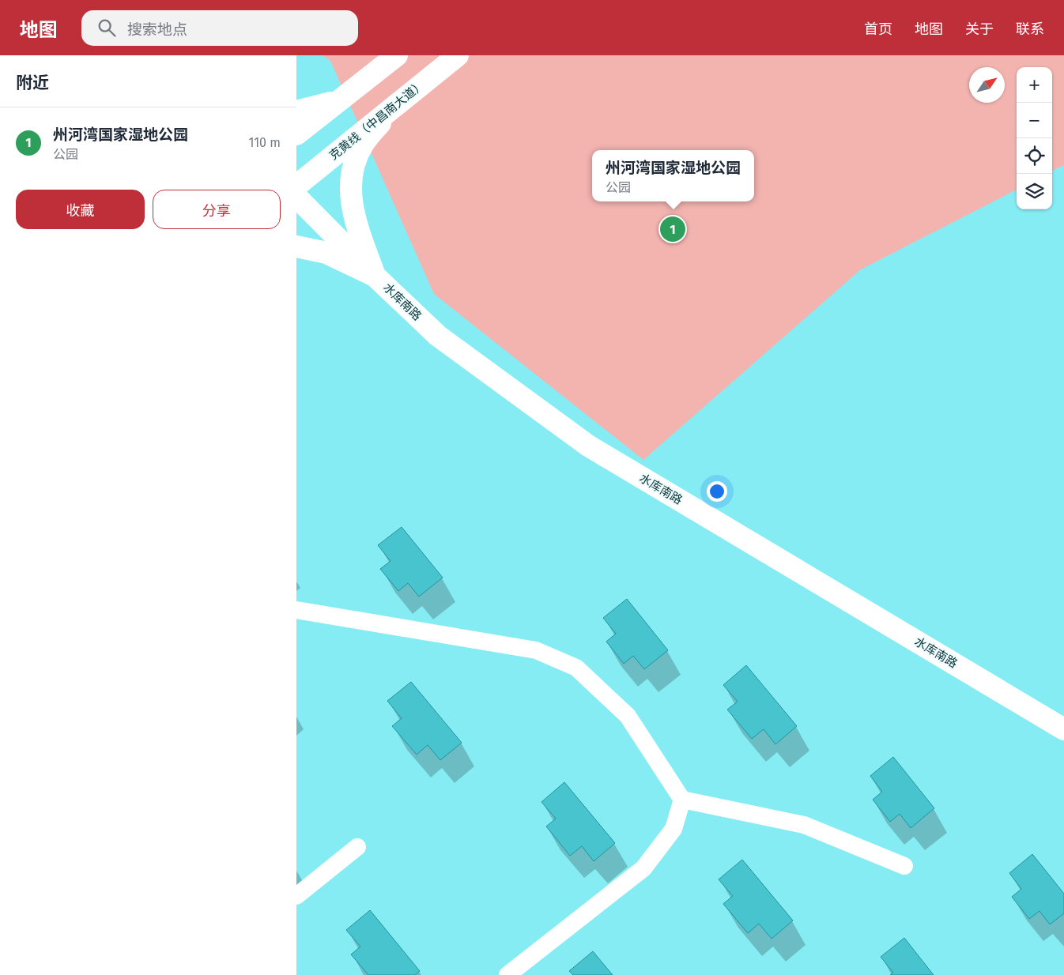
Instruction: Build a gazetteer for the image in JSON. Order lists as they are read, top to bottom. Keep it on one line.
{"streets":{"main road":["克黄线（中昌南大道）","水库南路"]},"north":"top right","page":{"header":"地图","search":"搜索地点","nav":["首页","地图","关于","联系"],"heading":"附近","map_buttons":["+","−"],"list":[{"mark":"1","name":"州河湾国家湿地公园","note":"公园","value":"110 m"}],"popup":["州河湾国家湿地公园","公园"],"buttons":["收藏","分享"],"pins":"1"}}
